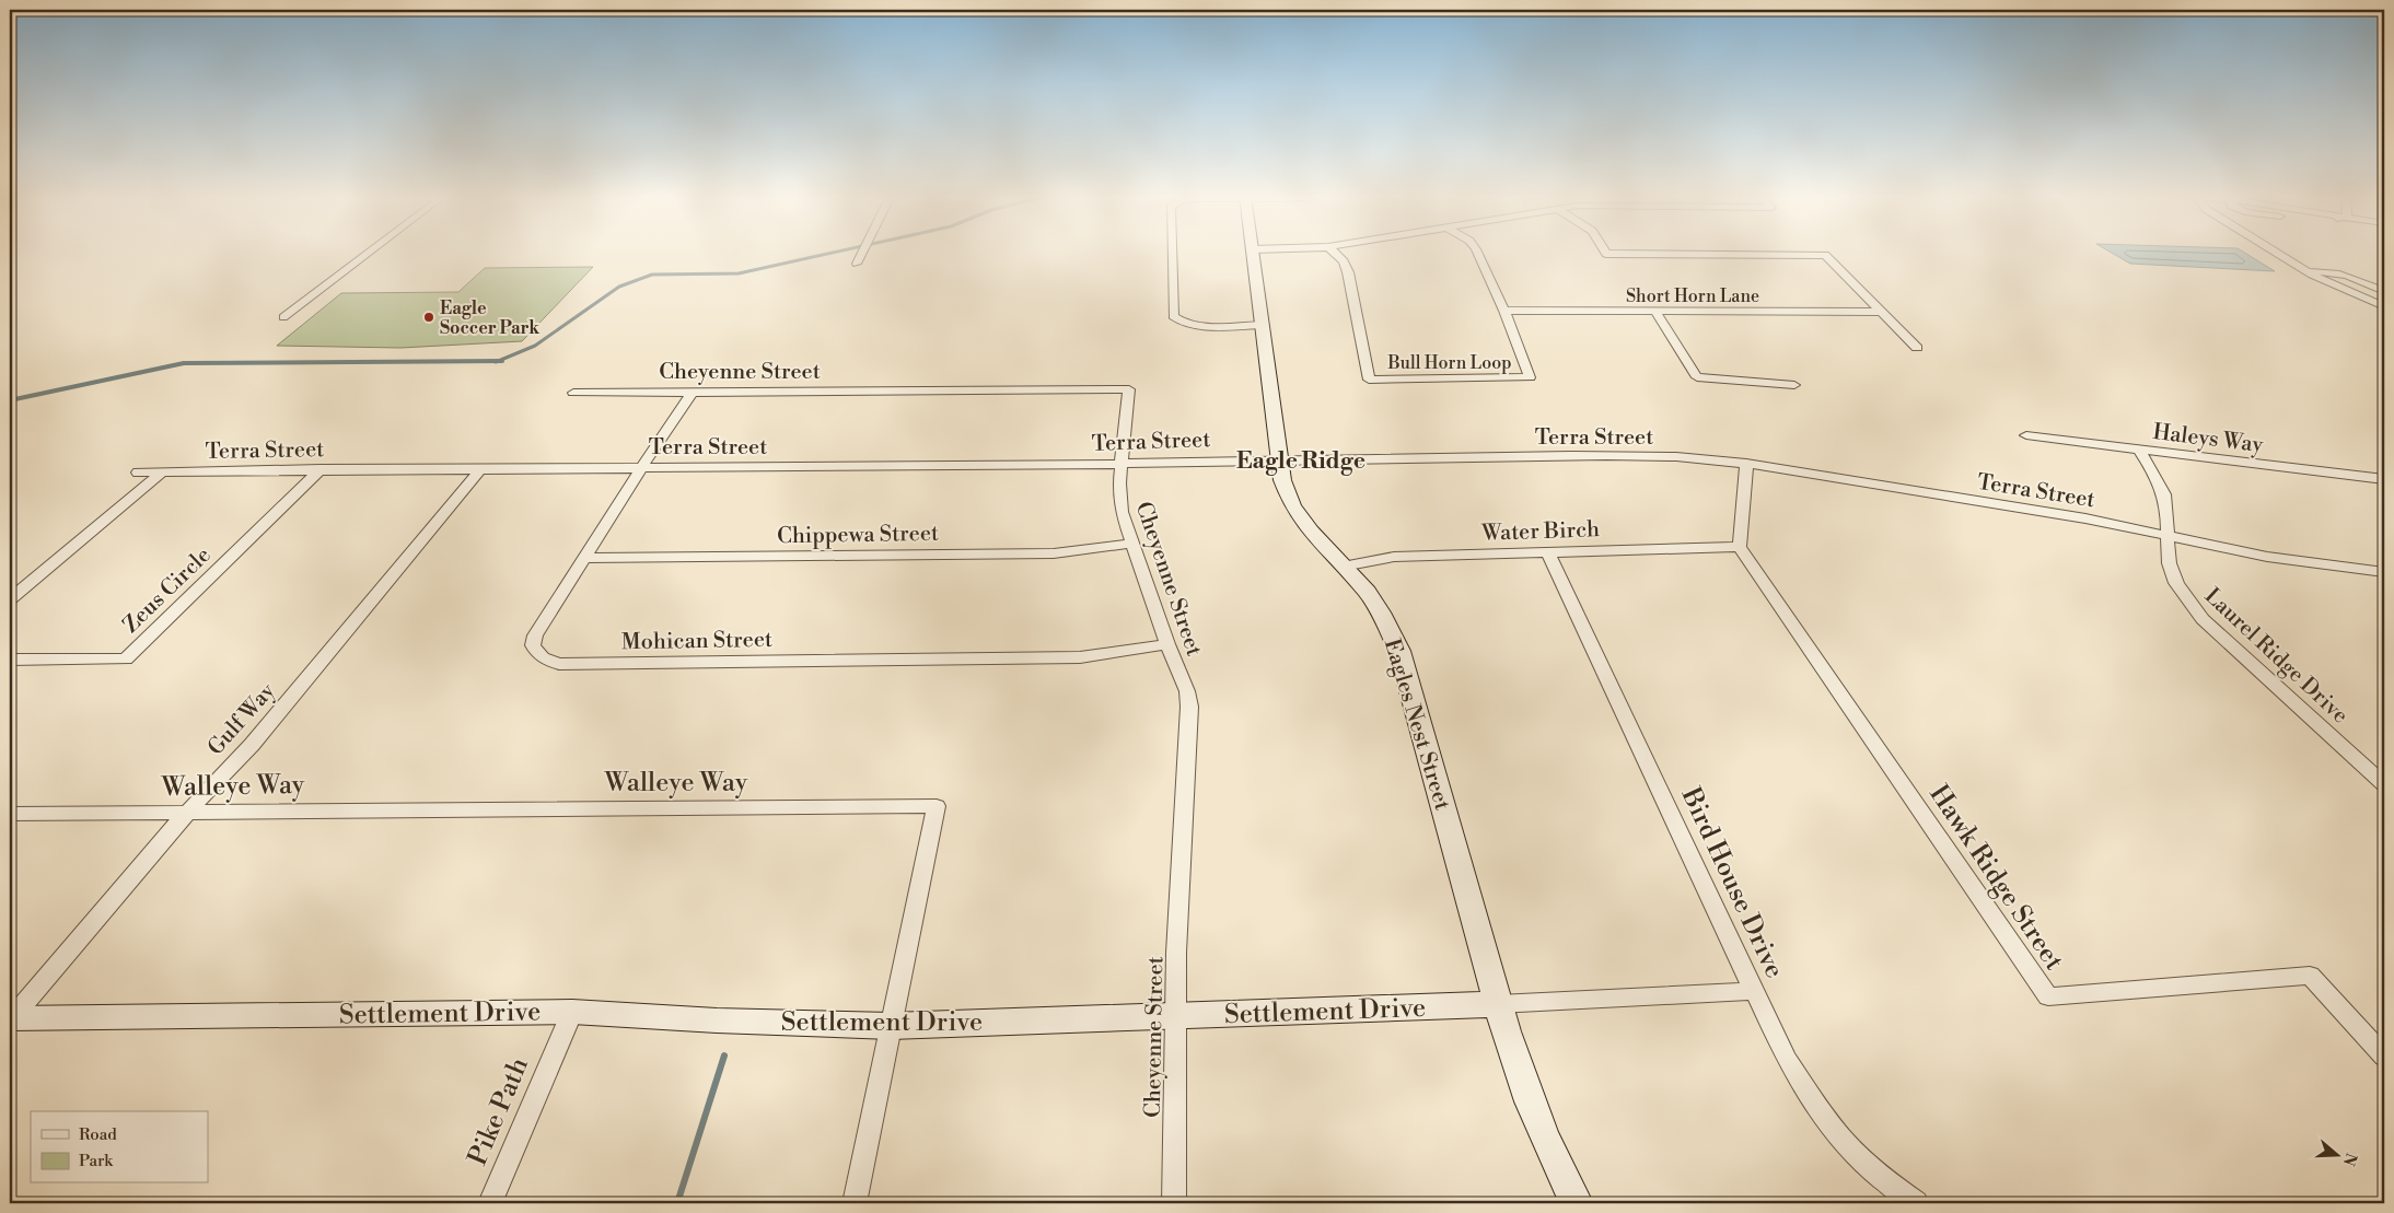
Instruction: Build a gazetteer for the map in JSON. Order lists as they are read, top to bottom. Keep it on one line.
{"streets":{"street":["Short Horn Lane","Bull Horn Loop","Cheyenne Street","Terra Street","Haleys Way","Water Birch","Chippewa Street","Zeus Circle","Mohican Street","Laurel Ridge Drive","Gulf Way","Eagles Nest Street","Walleye Way","Hawk Ridge Street","Bird House Drive","Settlement Drive","Pike Path"]},"crossings":[["Short Horn Lane","Bull Horn Loop"],["Cheyenne Street","Terra Street"],["Cheyenne Street","Chippewa Street"],["Cheyenne Street","Mohican Street"],["Cheyenne Street","Settlement Drive"],["Terra Street","Zeus Circle"],["Terra Street","Mohican Street"],["Terra Street","Laurel Ridge Drive"],["Terra Street","Gulf Way"],["Terra Street","Eagles Nest Street"],["Haleys Way","Laurel Ridge Drive"],["Water Birch","Eagles Nest Street"],["Water Birch","Hawk Ridge Street"],["Water Birch","Bird House Drive"],["Chippewa Street","Mohican Street"],["Gulf Way","Walleye Way"],["Gulf Way","Settlement Drive"],["Eagles Nest Street","Settlement Drive"],["Walleye Way","Settlement Drive"],["Bird House Drive","Settlement Drive"],["Settlement Drive","Pike Path"]],"districts":["Eagle Ridge"],"places":["Eagle Soccer Park"],"legend":["Road","Park"],"north":"right"}
